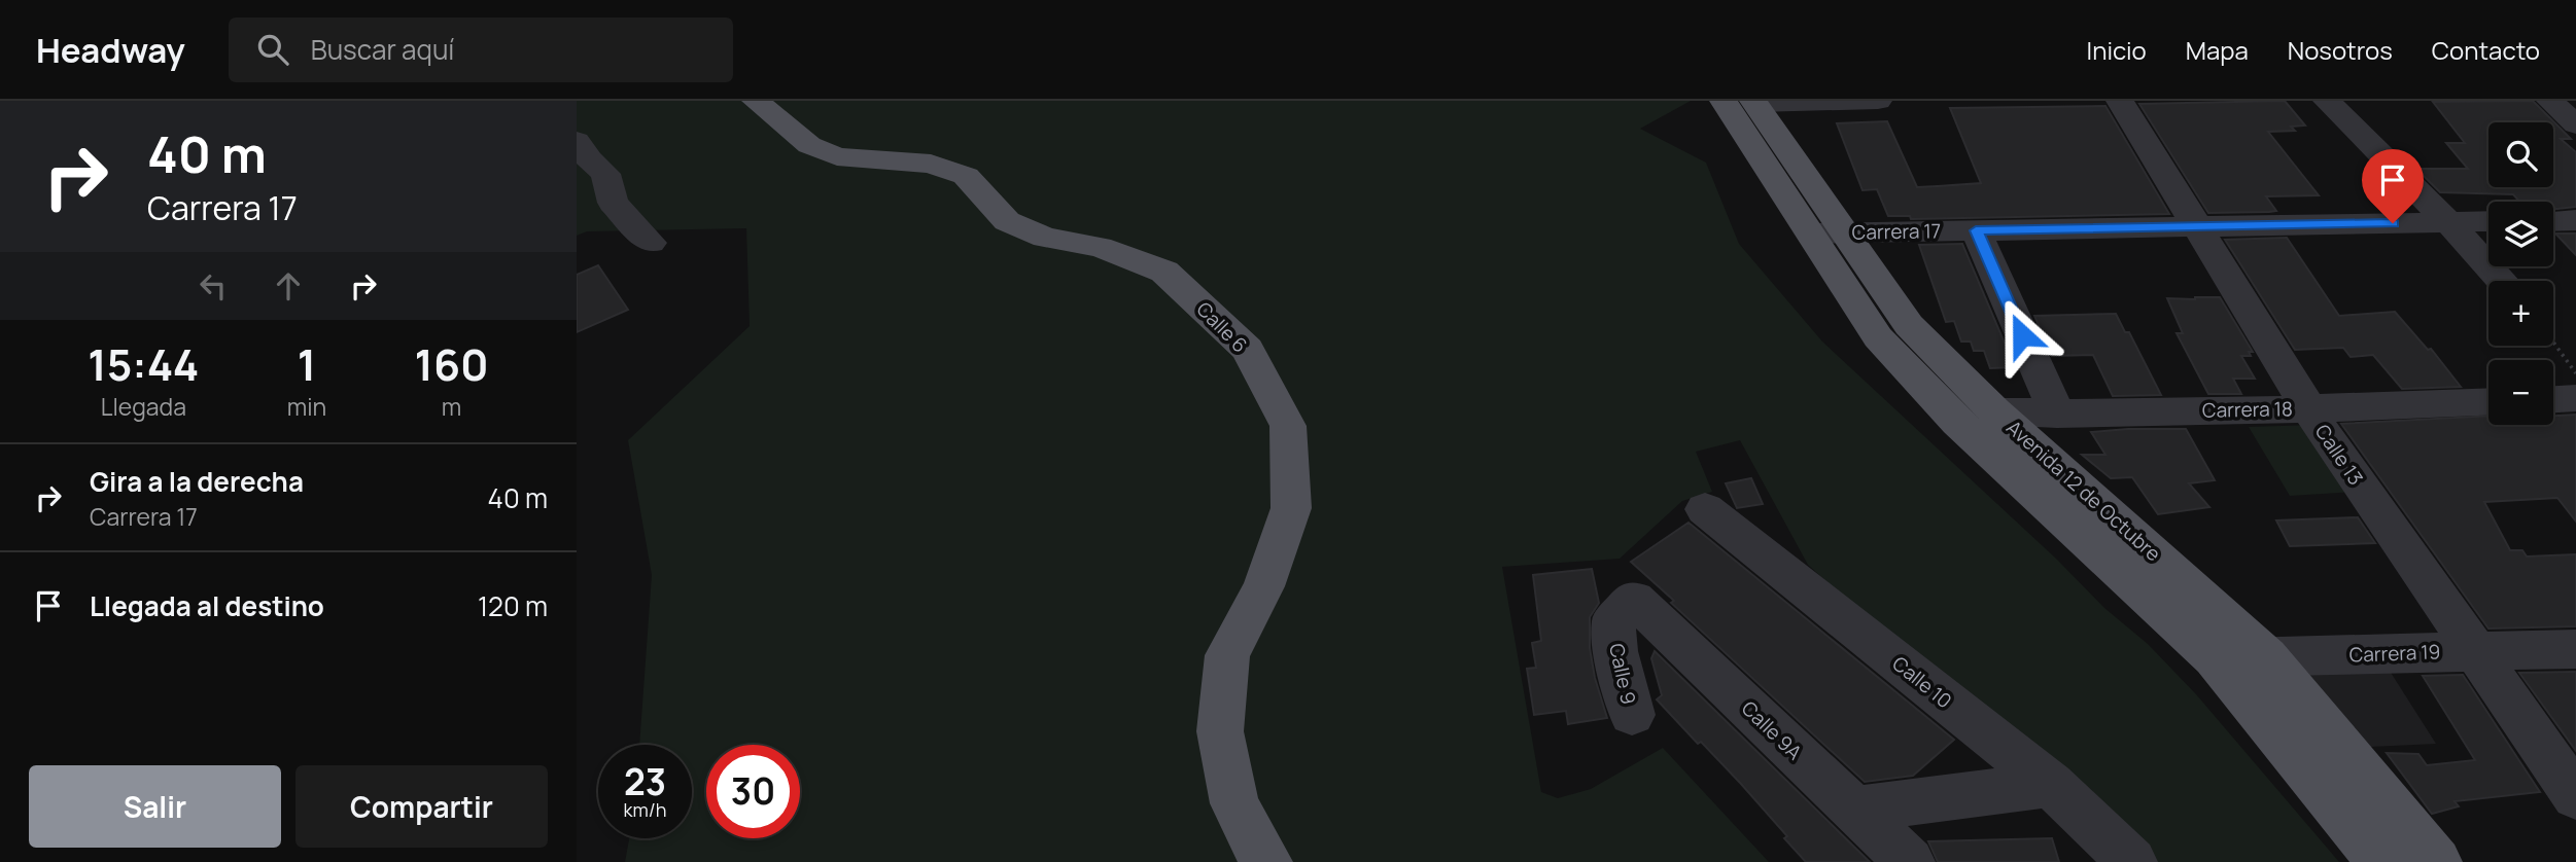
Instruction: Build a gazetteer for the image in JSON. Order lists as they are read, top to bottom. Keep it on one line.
{"streets":{"main road":["Calle 6","Avenida 12 de Octubre"],"street":["Carrera 17","Carrera 18","Calle 13","Carrera 19","Calle 9","Calle 10","Calle 9A"]},"crossings":[["Carrera 17","Calle 13"],["Carrera 17","Avenida 12 de Octubre"],["Carrera 18","Calle 13"],["Carrera 18","Avenida 12 de Octubre"],["Calle 13","Carrera 19"],["Avenida 12 de Octubre","Carrera 19"],["Calle 9","Calle 9A"]],"page":{"header":"Headway","search":"Buscar aquí","nav":["Inicio","Mapa","Nosotros","Contacto"],"turn":["40 m","Carrera 17"],"map_buttons":["+","−"],"eta":["15:44","Llegada","1","min","160","m"],"list":[{"name":"Gira a la derecha","note":"Carrera 17","value":"40 m"},{"name":"Llegada al destino","value":"120 m"}],"speed":"23 km/h","limit":"30","buttons":["Salir","Compartir"]}}
